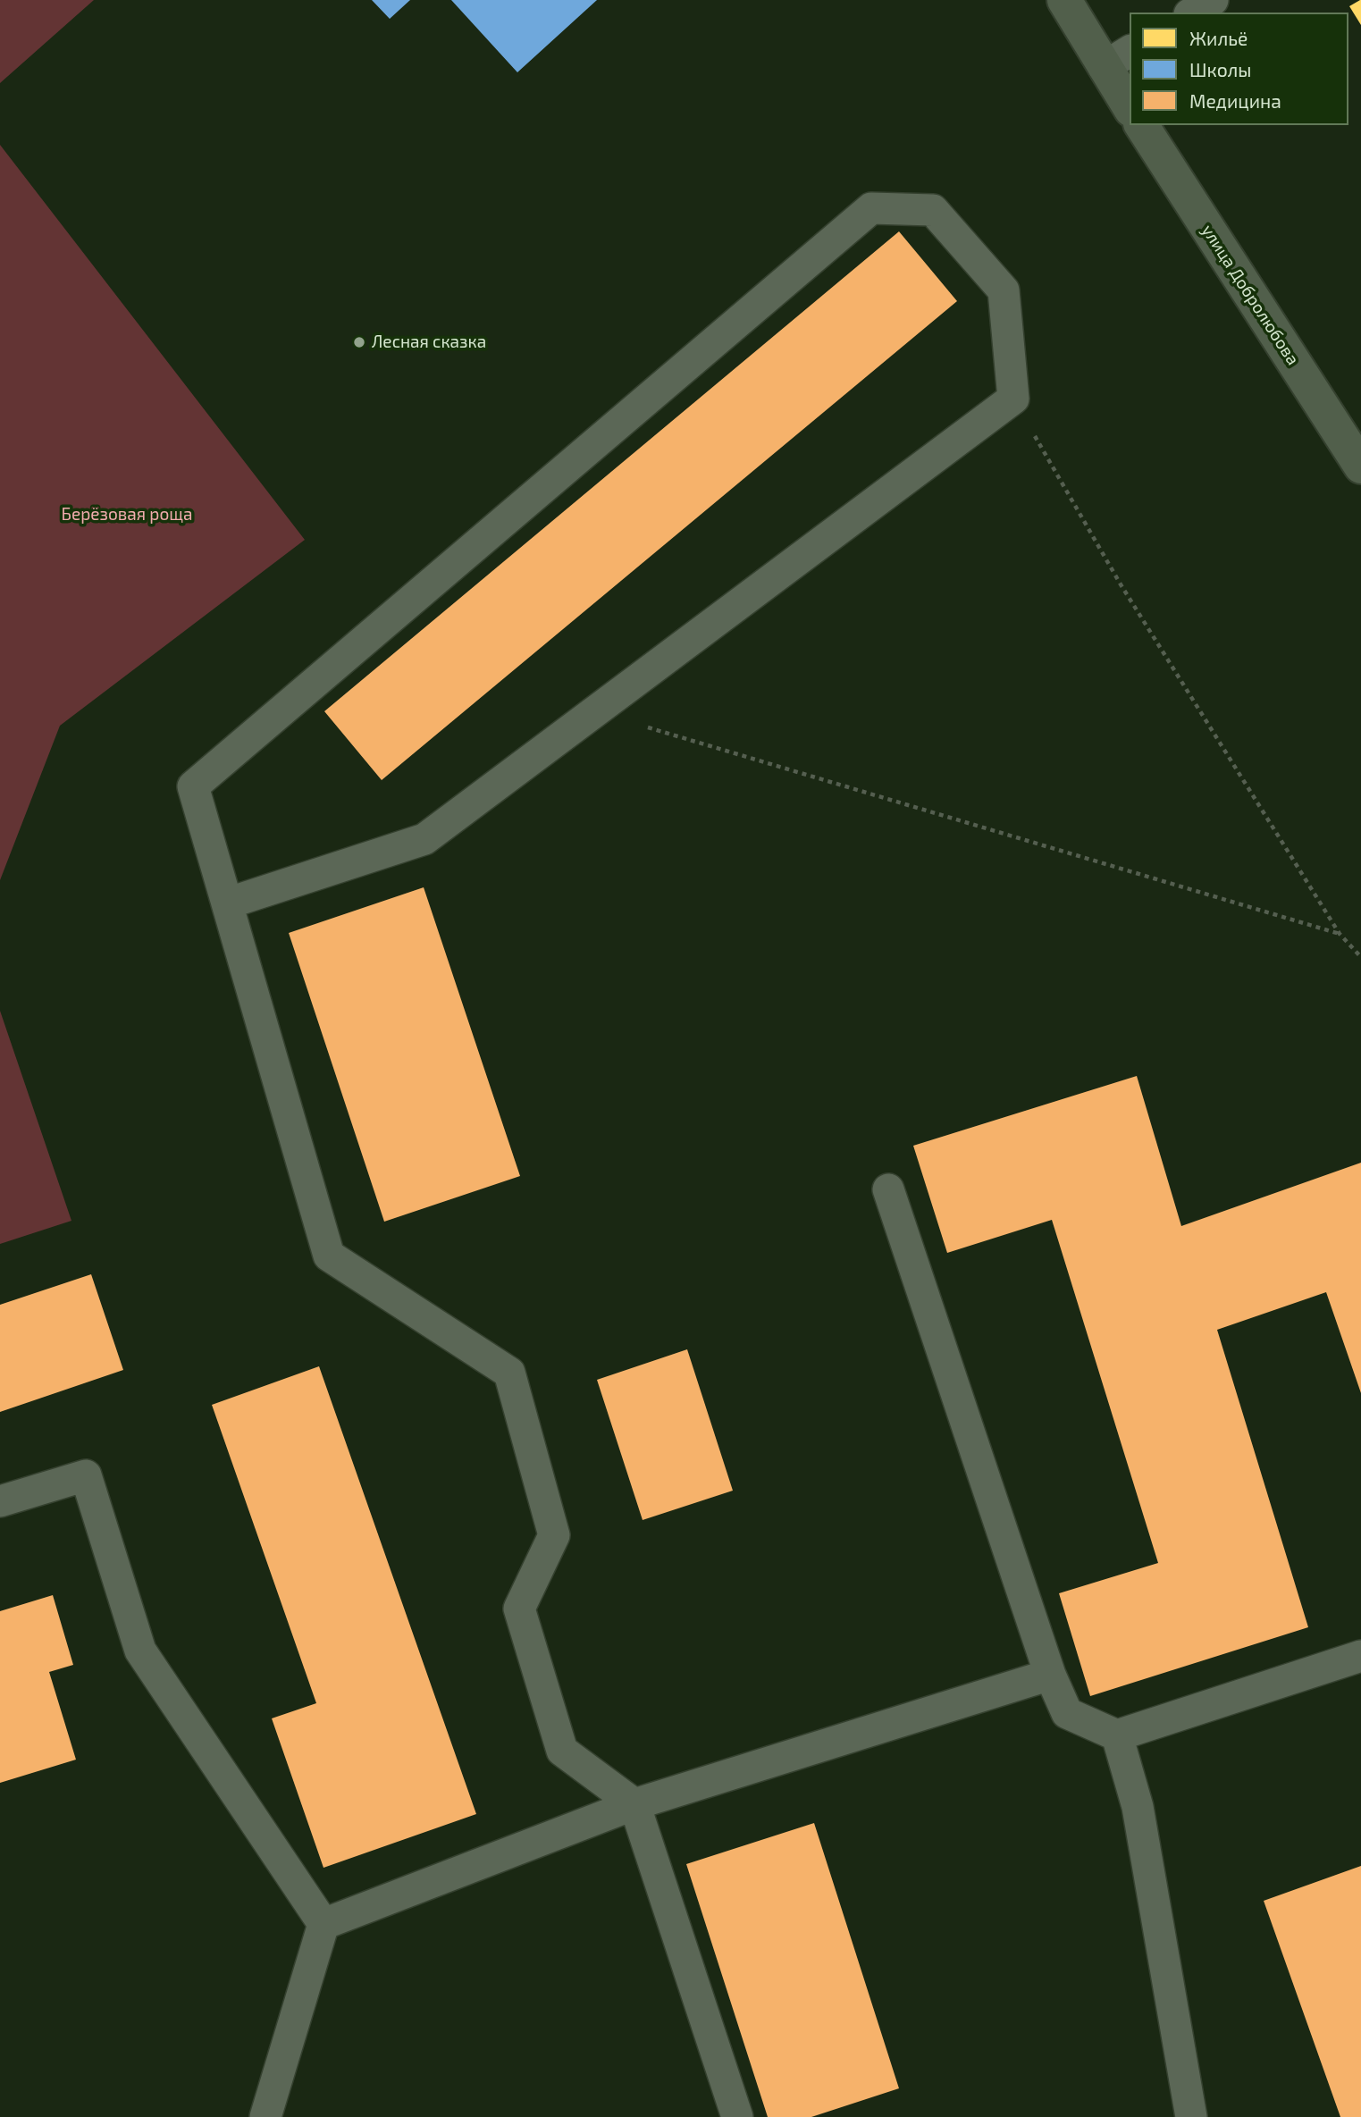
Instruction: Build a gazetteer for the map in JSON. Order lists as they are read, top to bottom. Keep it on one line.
{"streets":{"street":["улица Добролюбова"]},"parks":["Берёзовая роща"],"places":["Лесная сказка"],"legend":["Жильё","Школы","Медицина"]}
